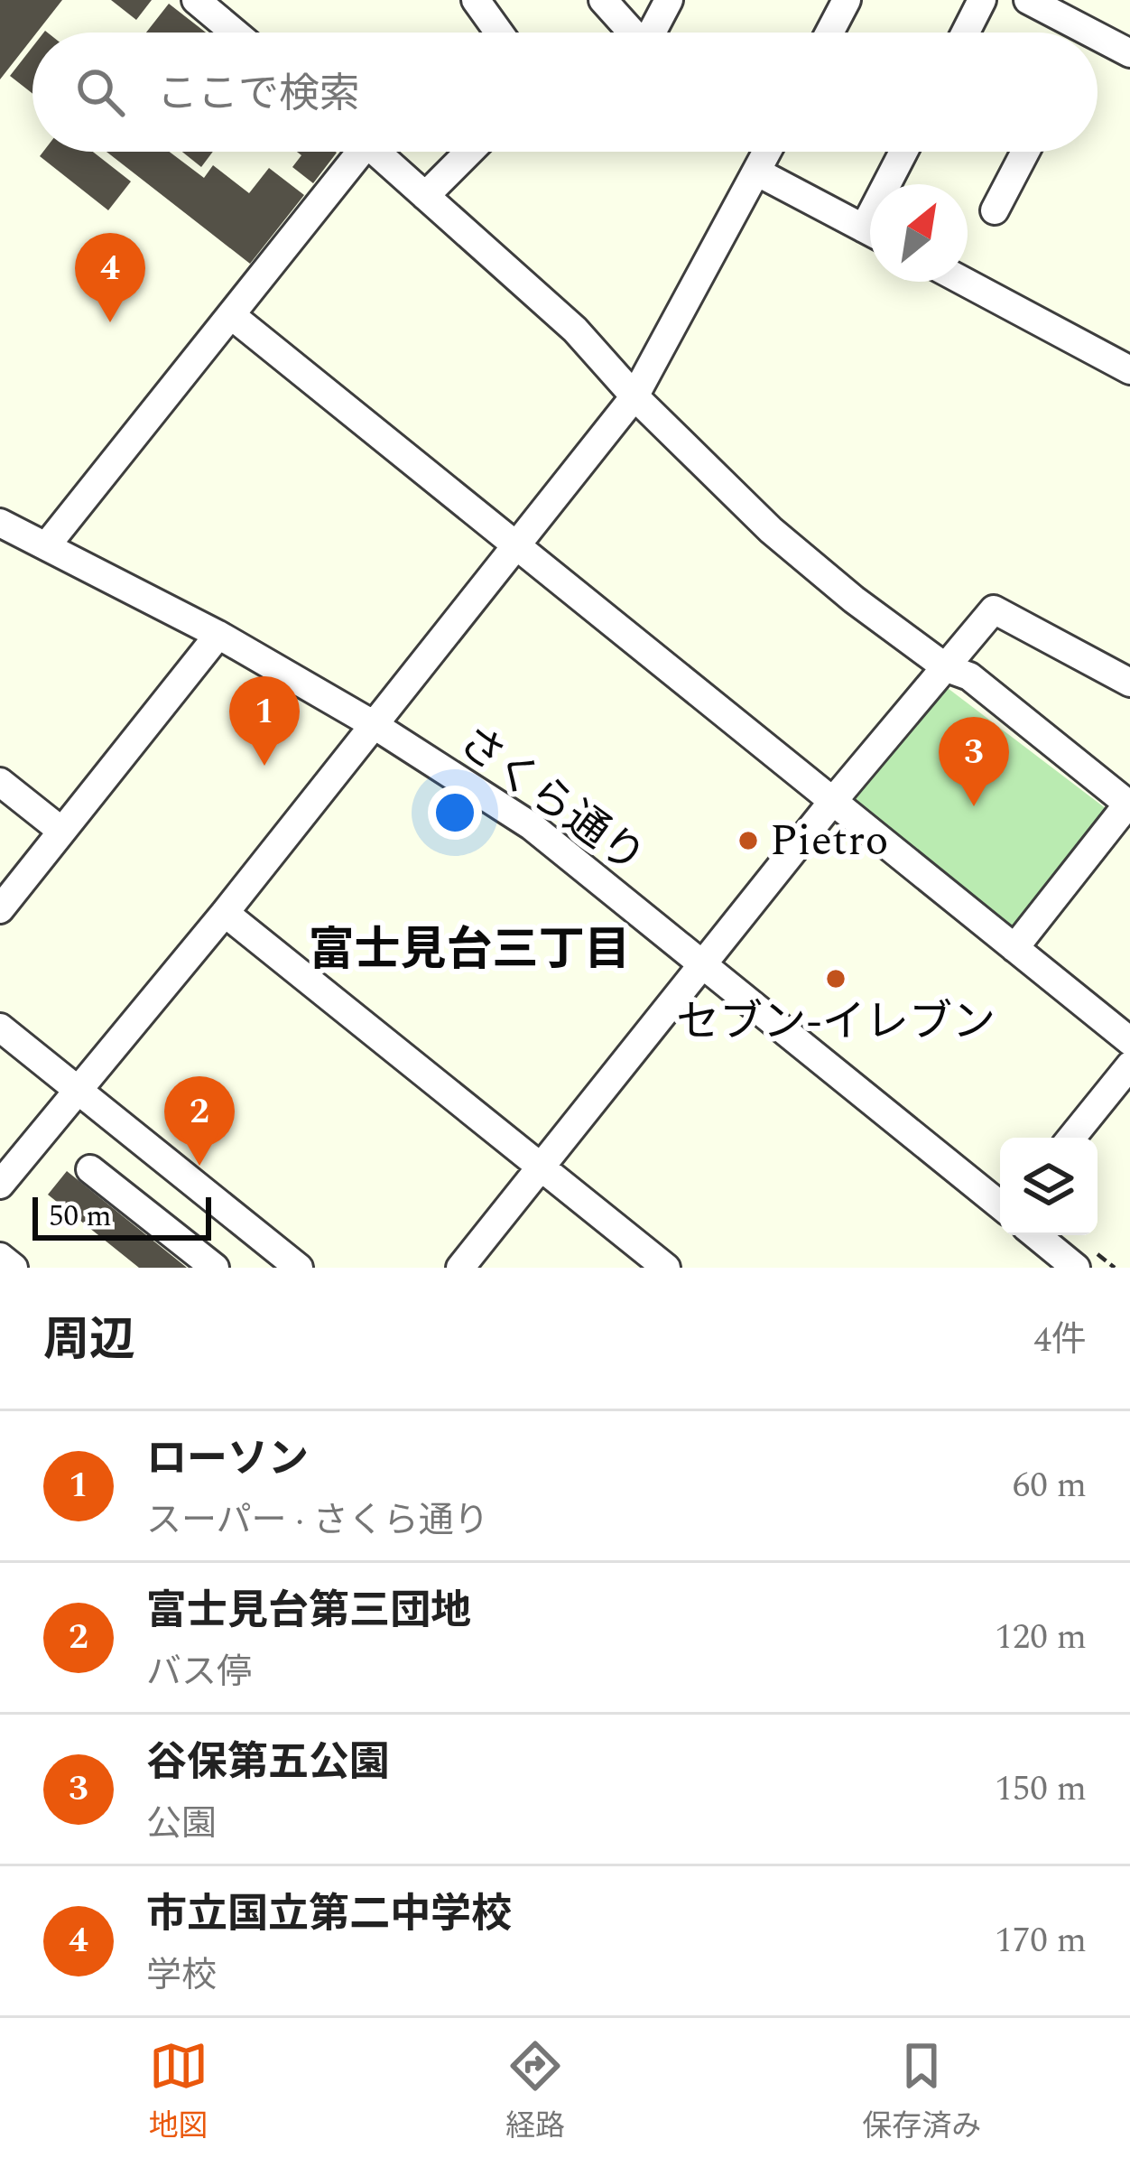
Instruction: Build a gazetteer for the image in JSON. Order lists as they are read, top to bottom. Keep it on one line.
{"streets":{"street":["さくら通り"]},"districts":["富士見台三丁目"],"places":["Pietro","セブン-イレブン"],"scale_bar":"50 m","north":"top right","page":{"search":"ここで検索","pins":["4","1","3","2"],"scale":"50 m","heading":["周辺","4件"],"list":[{"mark":"1","name":"ローソン","note":"スーパー · さくら通り","value":"60 m"},{"mark":"2","name":"富士見台第三団地","note":"バス停","value":"120 m"},{"mark":"3","name":"谷保第五公園","note":"公園","value":"150 m"},{"mark":"4","name":"市立国立第二中学校","note":"学校","value":"170 m"}],"nav":["地図","経路","保存済み"]}}
